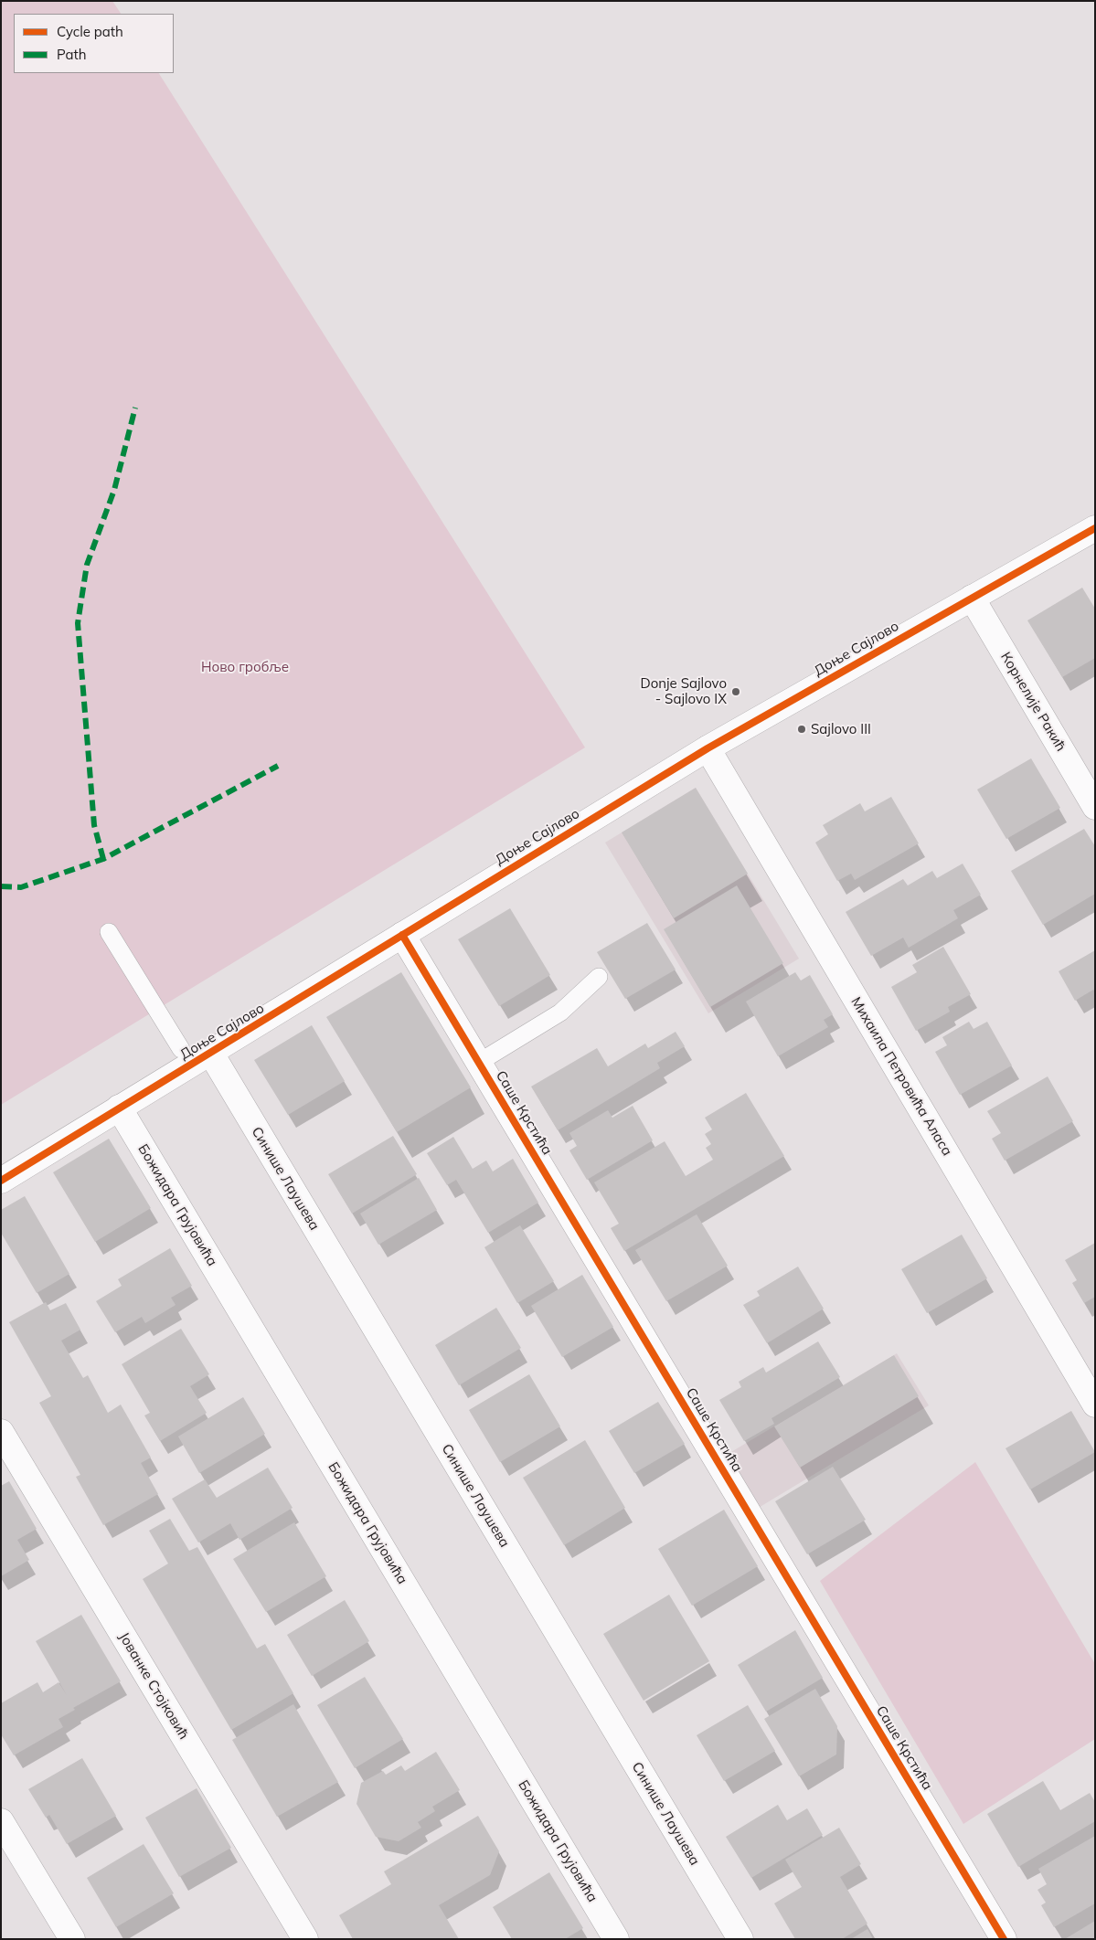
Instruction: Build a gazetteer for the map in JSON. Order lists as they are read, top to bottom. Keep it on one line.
{"streets":{"street":["Доње Сајлово","Корнелије Ракић","Михаила Петровића Аласа","Саше Крстића","Синише Лаушева","Божидара Грујовића","Јованке Стојковић"]},"crossings":[["Доње Сајлово","Корнелије Ракић"],["Доње Сајлово","Михаила Петровића Аласа"],["Доње Сајлово","Саше Крстића"],["Доње Сајлово","Синише Лаушева"],["Доње Сајлово","Божидара Грујовића"]],"parks":["Ново гробље"],"places":["Donje Sajlovo - Sajlovo IX","Sajlovo III"],"legend":["Cycle path","Path"]}
